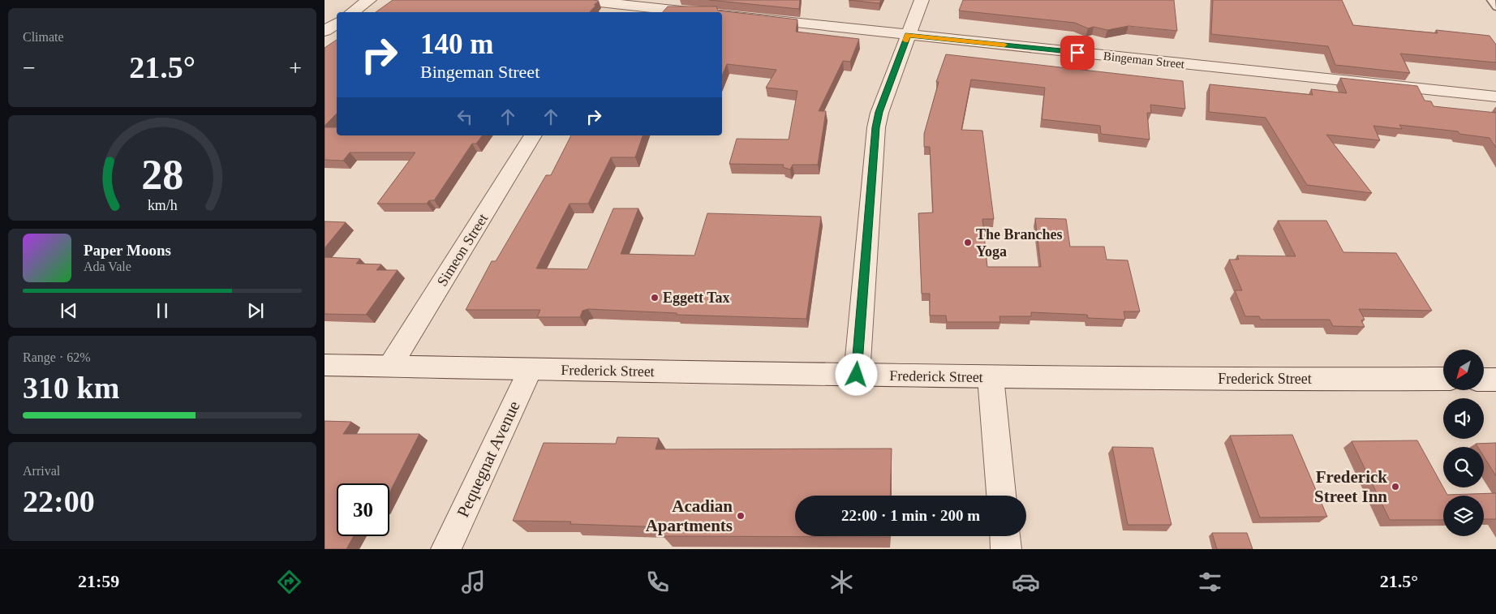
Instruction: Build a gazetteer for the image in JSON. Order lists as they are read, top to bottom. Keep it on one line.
{"streets":{"street":["Bingeman Street","Simeon Street","Frederick Street","Pequegnat Avenue"]},"crossings":[["Simeon Street","Frederick Street"],["Frederick Street","Pequegnat Avenue"]],"places":["The Branches Yoga","Eggett Tax","Frederick Street Inn","Acadian Apartments"],"north":"bottom left","page":{"tile":["Climate",["Range · 62%","310 km"],["Arrival","22:00"]],"turn":["140 m","Bingeman Street"],"heat":["−","21.5°","+"],"song":["Paper Moons","Ada Vale"],"limit":"30","trip":"22:00 · 1 min · 200 m","tabs":["21:59","21.5°"],"gauge":["28","km/h"]}}
